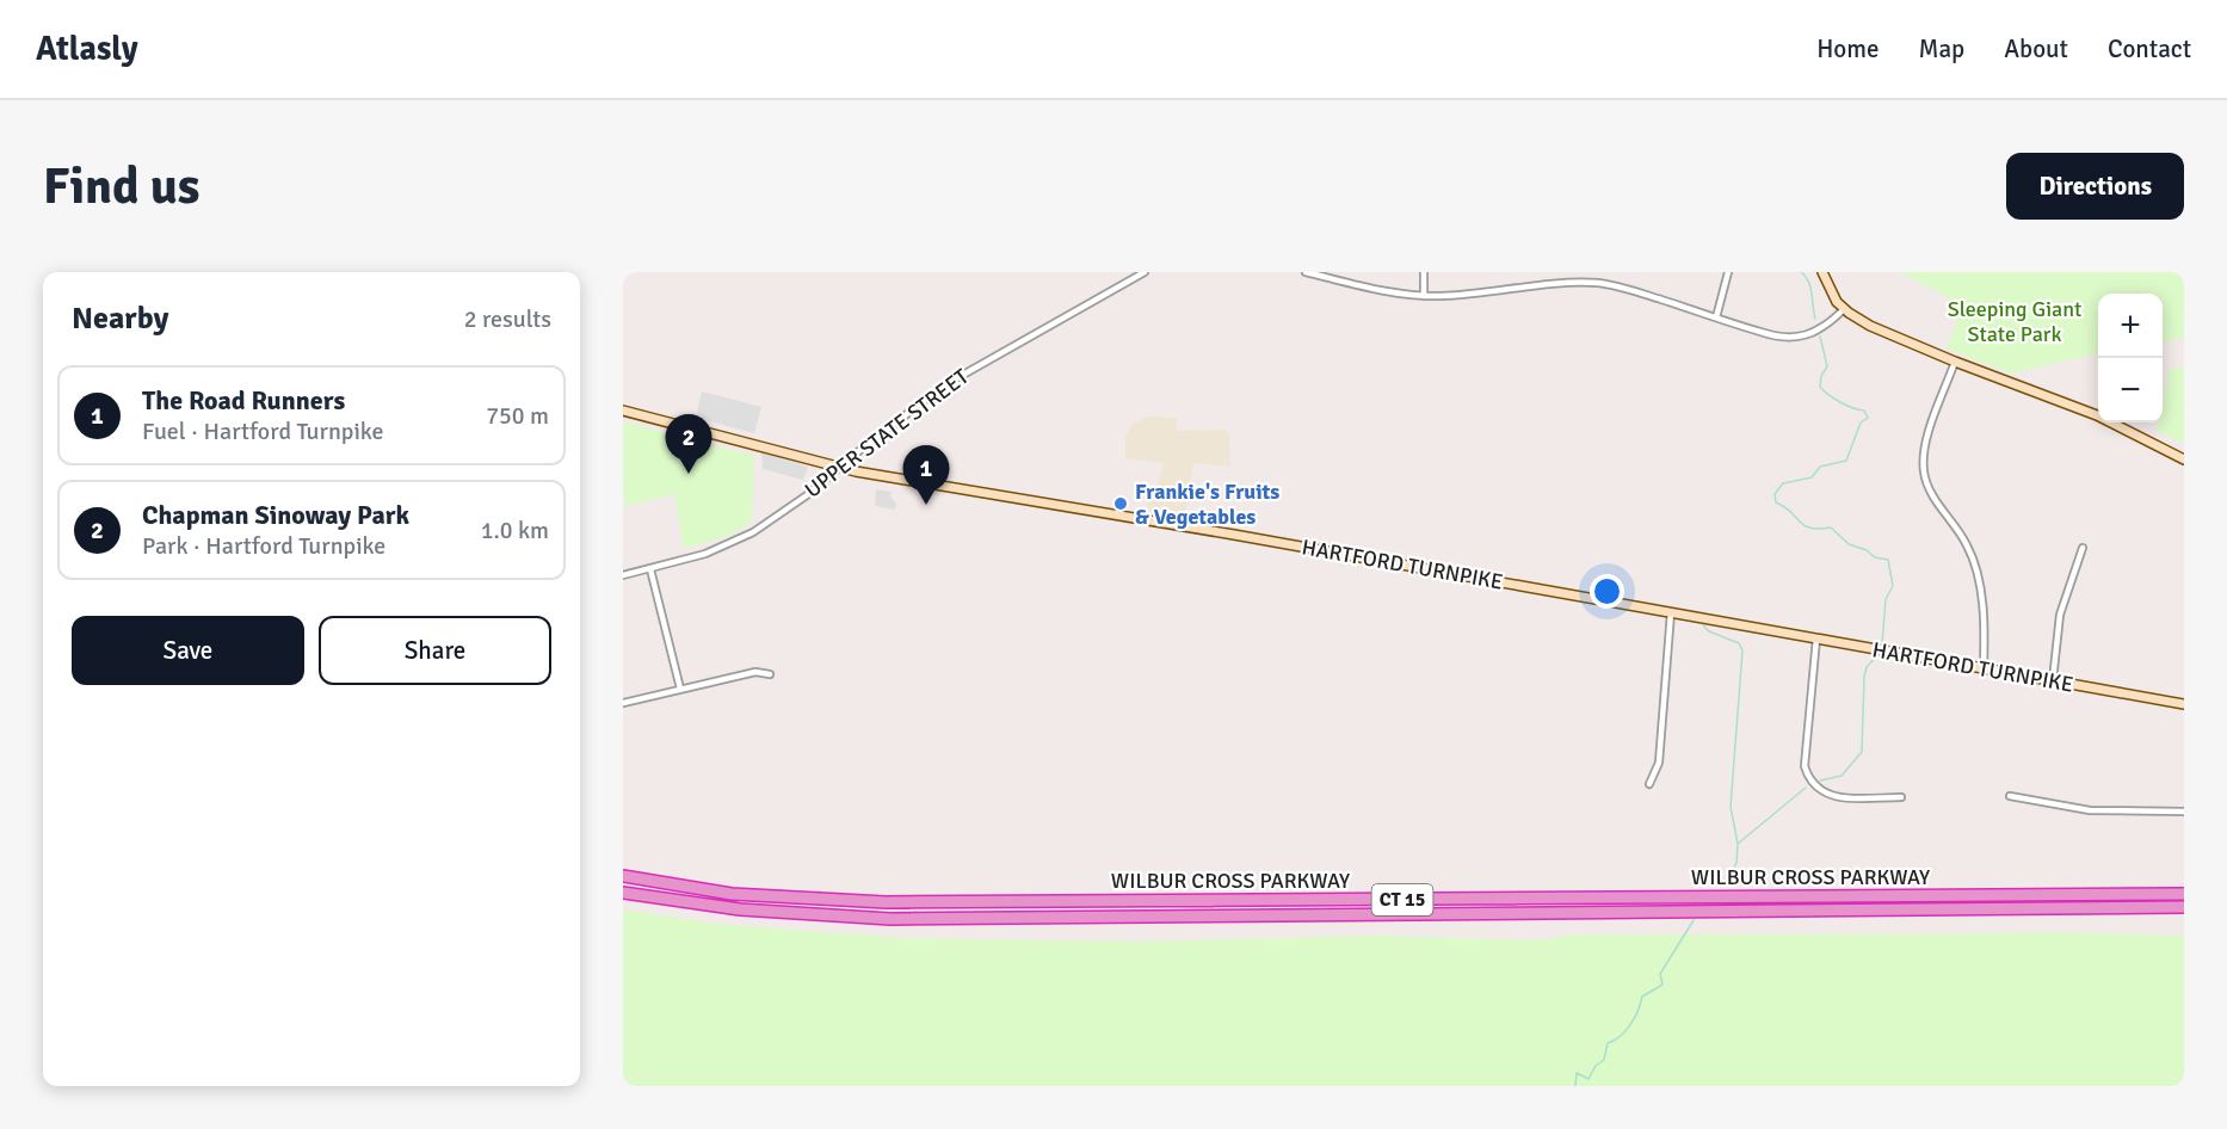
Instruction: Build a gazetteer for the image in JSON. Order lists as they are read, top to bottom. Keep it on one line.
{"streets":{"highway":["WILBUR CROSS PARKWAY","CT 15"],"main road":["HARTFORD TURNPIKE"],"street":["UPPER STATE STREET"]},"crossings":[["UPPER STATE STREET","HARTFORD TURNPIKE"]],"parks":["Sleeping Giant State Park"],"places":["Frankie's Fruits & Vegetables"],"page":{"header":"Atlasly","nav":["Home","Map","About","Contact"],"buttons":["Directions",["Save","Share"]],"title":"Find us","heading":["Nearby","2 results"],"map_buttons":["+","−"],"list":[{"mark":"1","name":"The Road Runners","note":"Fuel · Hartford Turnpike","value":"750 m"},{"mark":"2","name":"Chapman Sinoway Park","note":"Park · Hartford Turnpike","value":"1.0 km"}],"pins":["2","1"]}}
